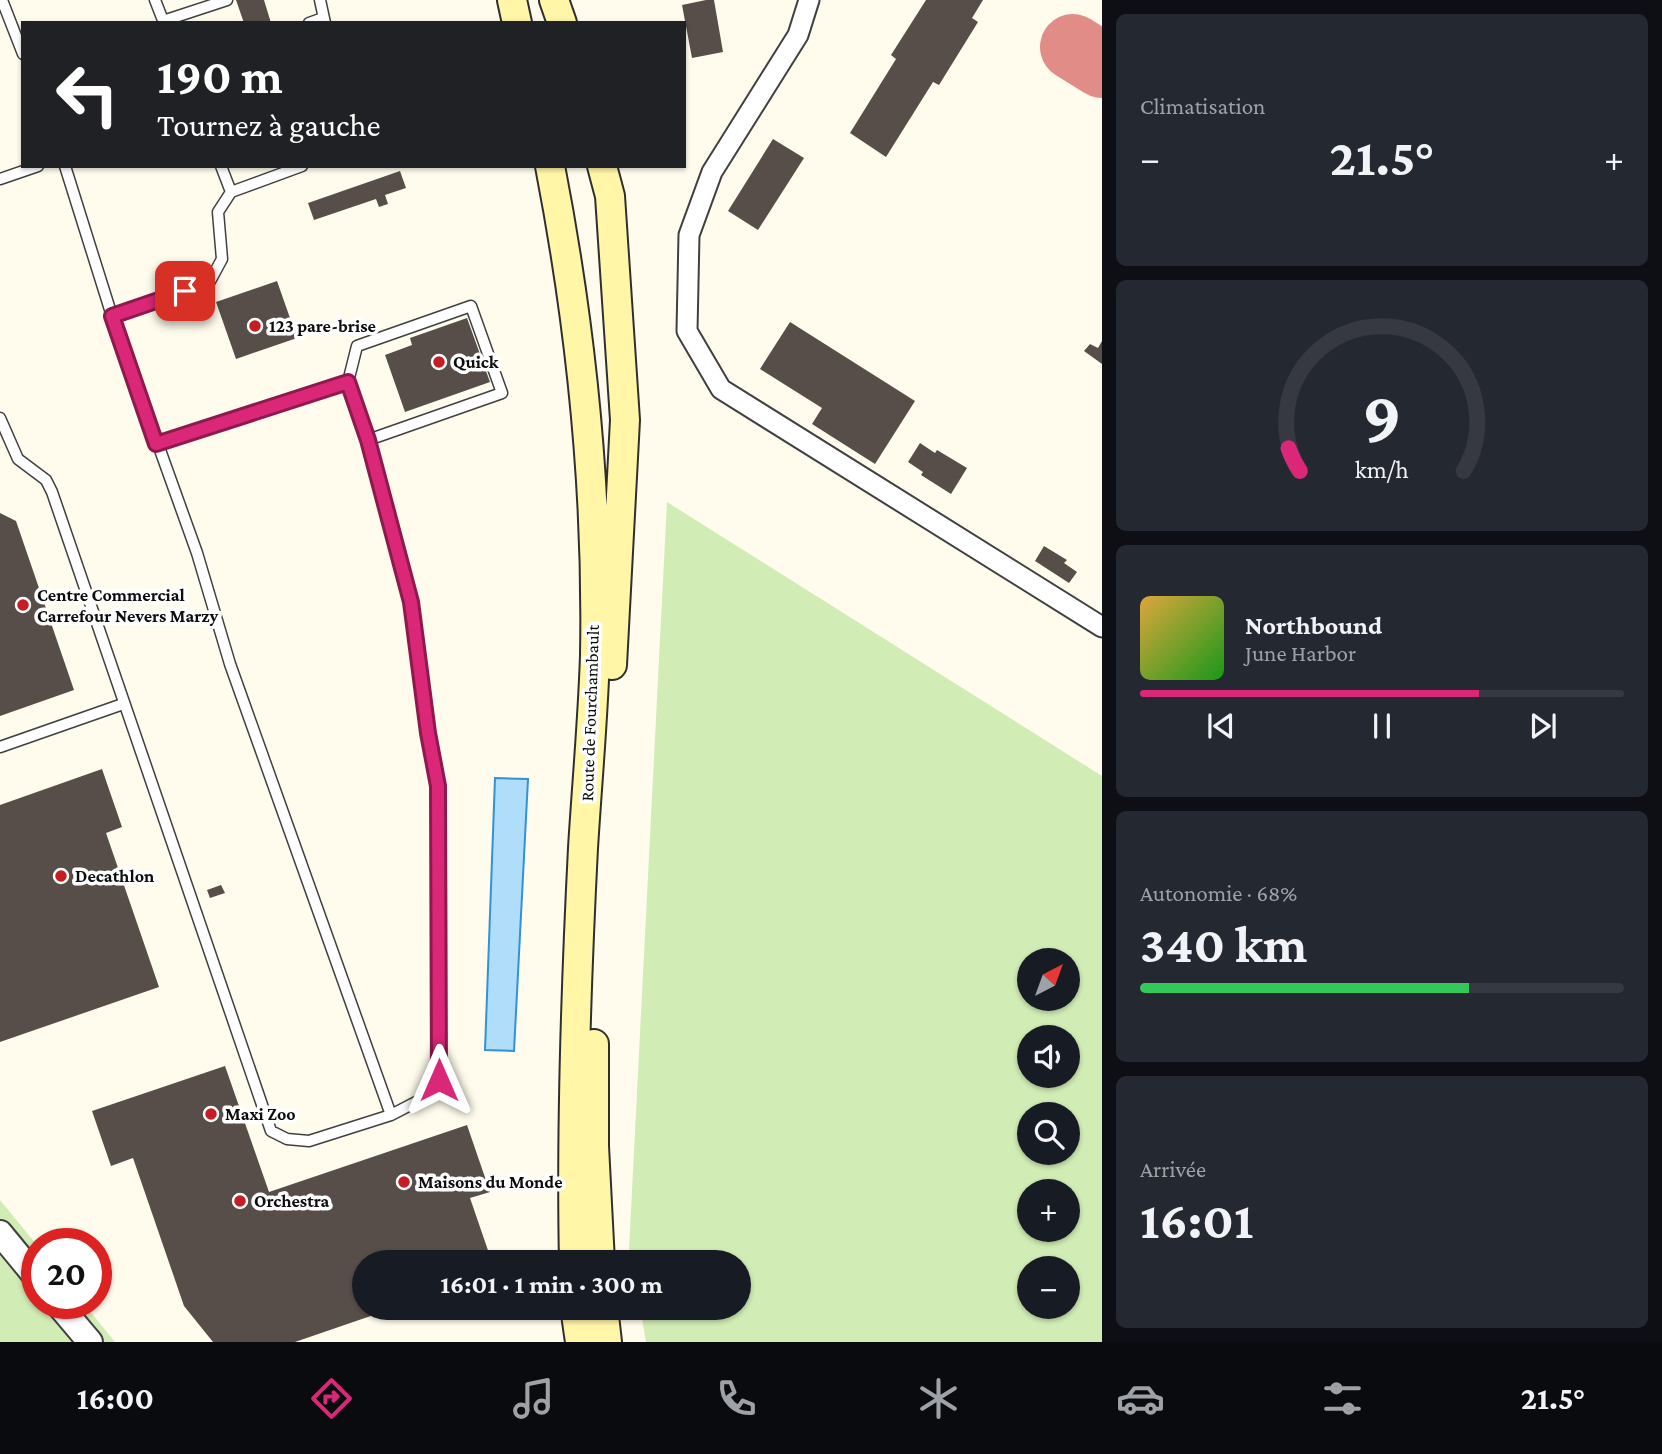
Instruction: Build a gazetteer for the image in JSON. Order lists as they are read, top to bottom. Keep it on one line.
{"streets":{"main road":["Route de Fourchambault"]},"places":["123 pare-brise","Quick","Centre Commercial Carrefour Nevers Marzy","Decathlon","Maxi Zoo","Maisons du Monde","Orchestra"],"north":"top right","page":{"tile":["Climatisation",["Autonomie · 68%","340 km"],["Arrivée","16:01"]],"turn":["190 m","Tournez à gauche"],"heat":["−","21.5°","+"],"song":["Northbound","June Harbor"],"map_buttons":["+","−"],"limit":"20","trip":"16:01 · 1 min · 300 m","tabs":["16:00","21.5°"],"gauge":["9","km/h"]}}
